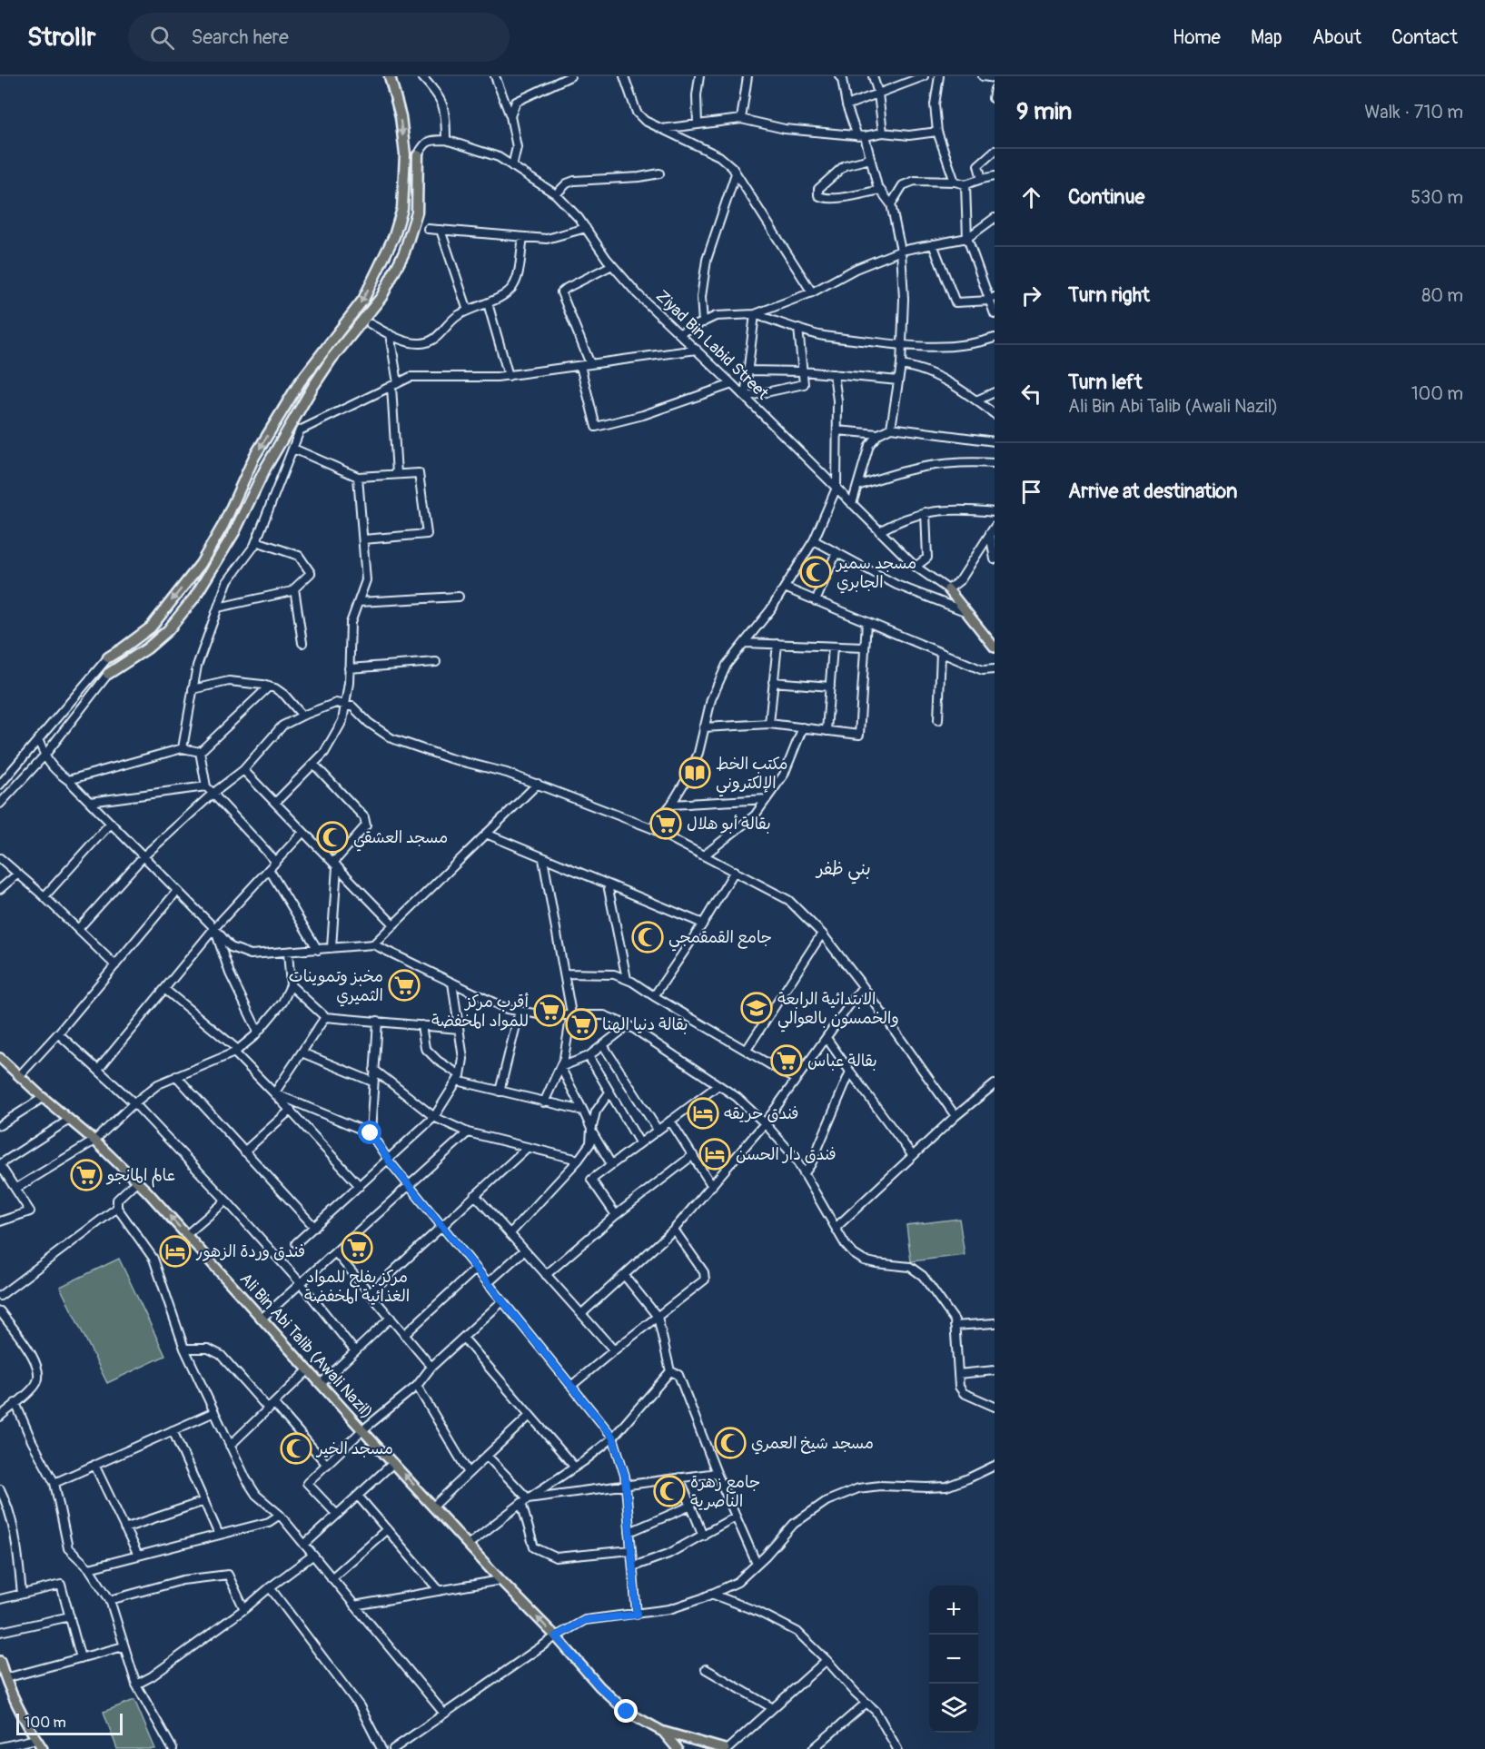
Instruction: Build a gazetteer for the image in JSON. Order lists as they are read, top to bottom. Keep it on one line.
{"streets":{"main road":["Ziyad Bin Labid Street","Ali Bin Abi Talib (Awali Nazil)"]},"districts":["بني ظفر"],"places":{"mosque":["مسجد سمير الجابري","مسجد العشقي","جامع القمقمجي","مسجد شيخ العمري","مسجد الخير","جامع زهرة الناصرية"],"library":["مكتب الخط الإلكتروني"],"supermarket":["بقالة أبو هلال","مخبز وتموينات الثميري","أقرب مركز للمواد المخفضة","بقالة دنيا الهنا","بقالة عباس","عالم المانجو","مركز بفلح للمواد الغذائية المخفضة"],"school or university":["الابتدائية الرابعة والخمسون بالعوالي"],"hotel":["فندق حريقه","فندق دار الحسن","فندق وردة الزهور"]},"scale_bar":"100 m","page":{"header":"Strollr","search":"Search here","nav":["Home","Map","About","Contact"],"heading":["9 min","Walk · 710 m"],"list":[["Continue","530 m"],["Turn right","80 m"],["Turn left","Ali Bin Abi Talib (Awali Nazil)","100 m"],"Arrive at destination"],"map_buttons":["+","−"],"scale":"100 m"}}
